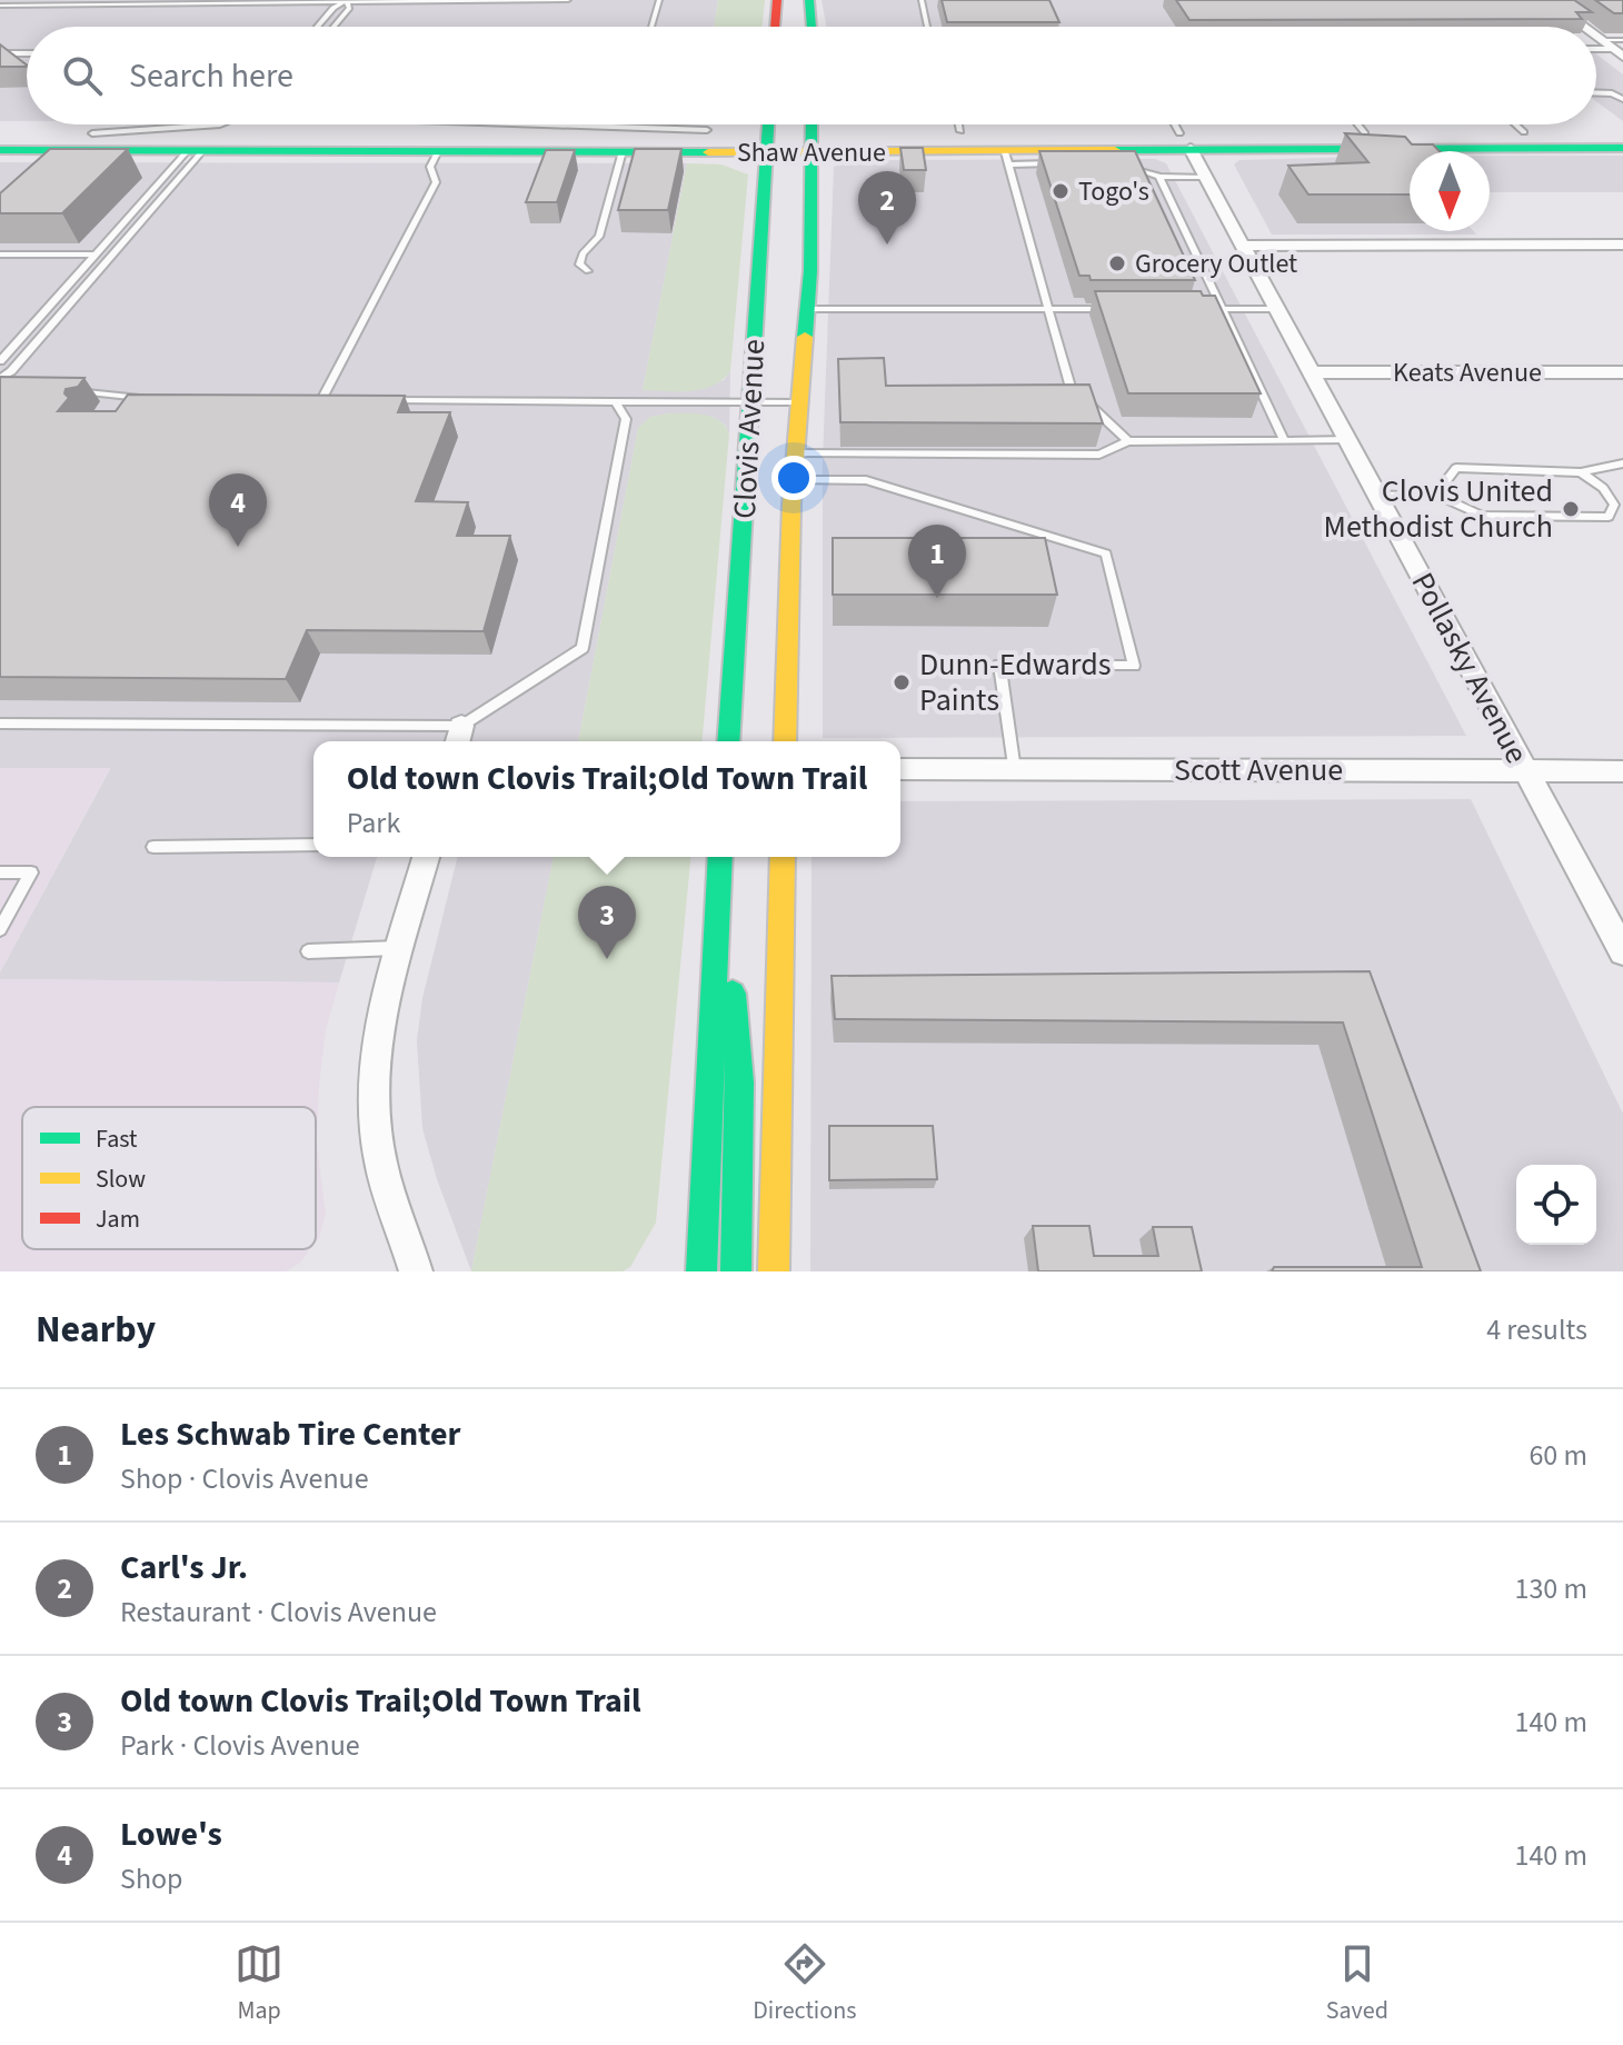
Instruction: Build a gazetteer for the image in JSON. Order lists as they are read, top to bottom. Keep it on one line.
{"streets":{"main road":["Shaw Avenue","Clovis Avenue"],"street":["Keats Avenue","Pollasky Avenue","Scott Avenue"]},"crossings":[["Shaw Avenue","Clovis Avenue"],["Shaw Avenue","Pollasky Avenue"],["Keats Avenue","Pollasky Avenue"],["Pollasky Avenue","Scott Avenue"]],"places":["Togo's","Grocery Outlet","Clovis United Methodist Church","Dunn-Edwards Paints"],"legend":["Fast","Slow","Jam"],"north":"bottom","page":{"search":"Search here","pins":["2","4","1","3"],"popup":["Old town Clovis Trail;Old Town Trail","Park"],"heading":["Nearby","4 results"],"list":[{"mark":"1","name":"Les Schwab Tire Center","note":"Shop · Clovis Avenue","value":"60 m"},{"mark":"2","name":"Carl's Jr.","note":"Restaurant · Clovis Avenue","value":"130 m"},{"mark":"3","name":"Old town Clovis Trail;Old Town Trail","note":"Park · Clovis Avenue","value":"140 m"},{"mark":"4","name":"Lowe's","note":"Shop","value":"140 m"}],"nav":["Map","Directions","Saved"]}}
